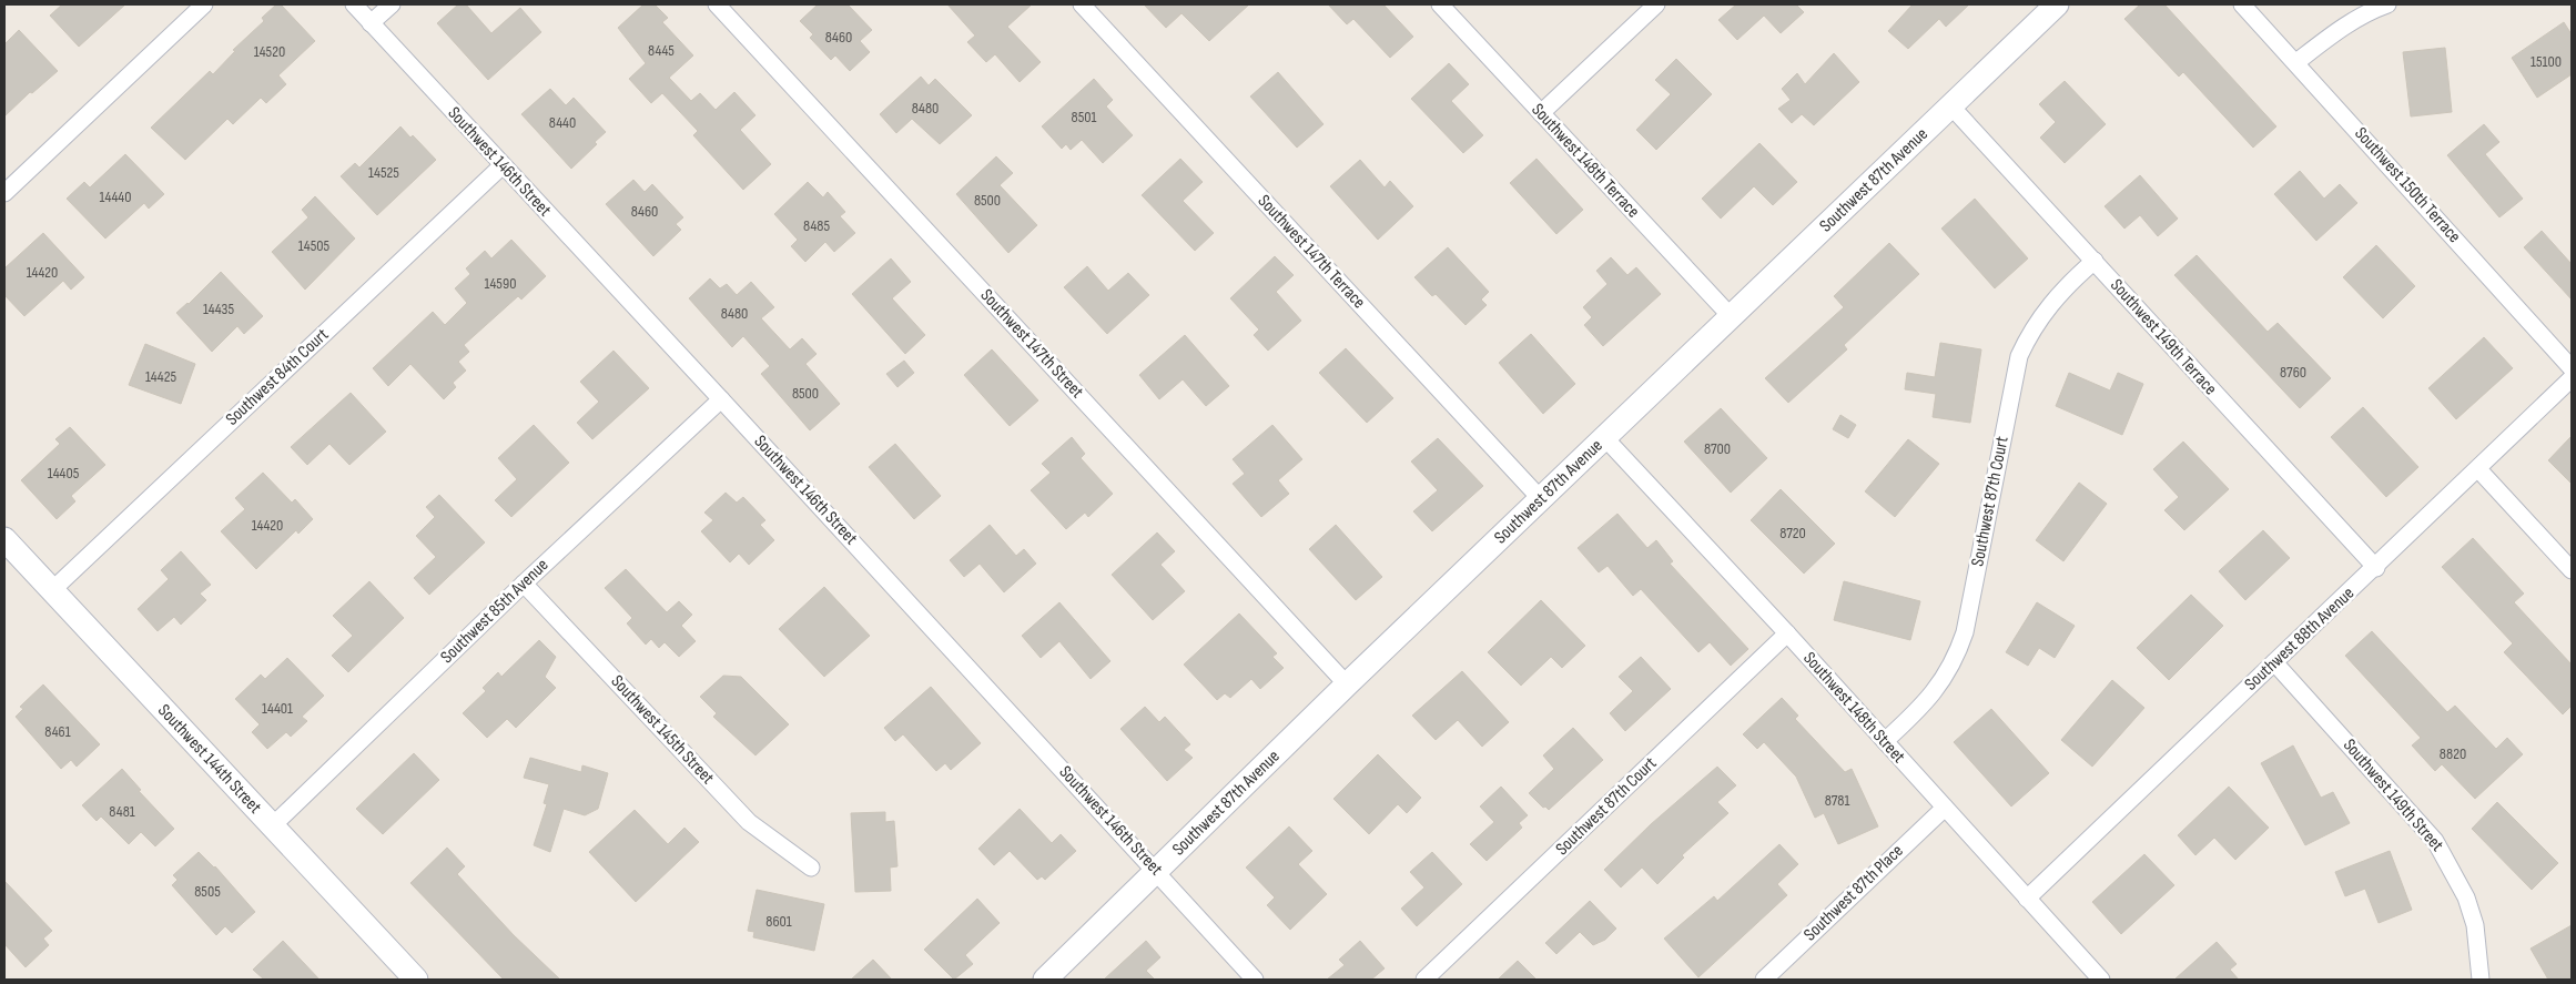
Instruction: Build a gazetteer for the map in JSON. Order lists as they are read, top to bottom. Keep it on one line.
{"streets":{"street":["Southwest 148th Terrace","Southwest 146th Street","Southwest 87th Avenue","Southwest 150th Terrace","Southwest 147th Terrace","Southwest 149th Terrace","Southwest 147th Street","Southwest 84th Court","Southwest 87th Court","Southwest 85th Avenue","Southwest 88th Avenue","Southwest 148th Street","Southwest 145th Street","Southwest 144th Street","Southwest 149th Street","Southwest 87th Place"]},"crossings":[["Southwest 148th Terrace","Southwest 87th Avenue"],["Southwest 146th Street","Southwest 87th Avenue"],["Southwest 146th Street","Southwest 84th Court"],["Southwest 146th Street","Southwest 85th Avenue"],["Southwest 87th Avenue","Southwest 147th Terrace"],["Southwest 87th Avenue","Southwest 149th Terrace"],["Southwest 87th Avenue","Southwest 147th Street"],["Southwest 87th Avenue","Southwest 148th Street"],["Southwest 149th Terrace","Southwest 87th Court"],["Southwest 149th Terrace","Southwest 88th Avenue"],["Southwest 84th Court","Southwest 144th Street"],["Southwest 87th Court","Southwest 148th Street"],["Southwest 85th Avenue","Southwest 145th Street"],["Southwest 85th Avenue","Southwest 144th Street"],["Southwest 88th Avenue","Southwest 148th Street"],["Southwest 88th Avenue","Southwest 149th Street"],["Southwest 148th Street","Southwest 87th Place"]],"house_numbers":["8460","8445","14520","15100","8480","8501","8440","14525","14440","8500","8460","8485","14505","14420","14590","14435","8480","8760","14425","8500","8700","14405","14420","8720","14401","8461","8820","8781","8481","8505","8601"]}
